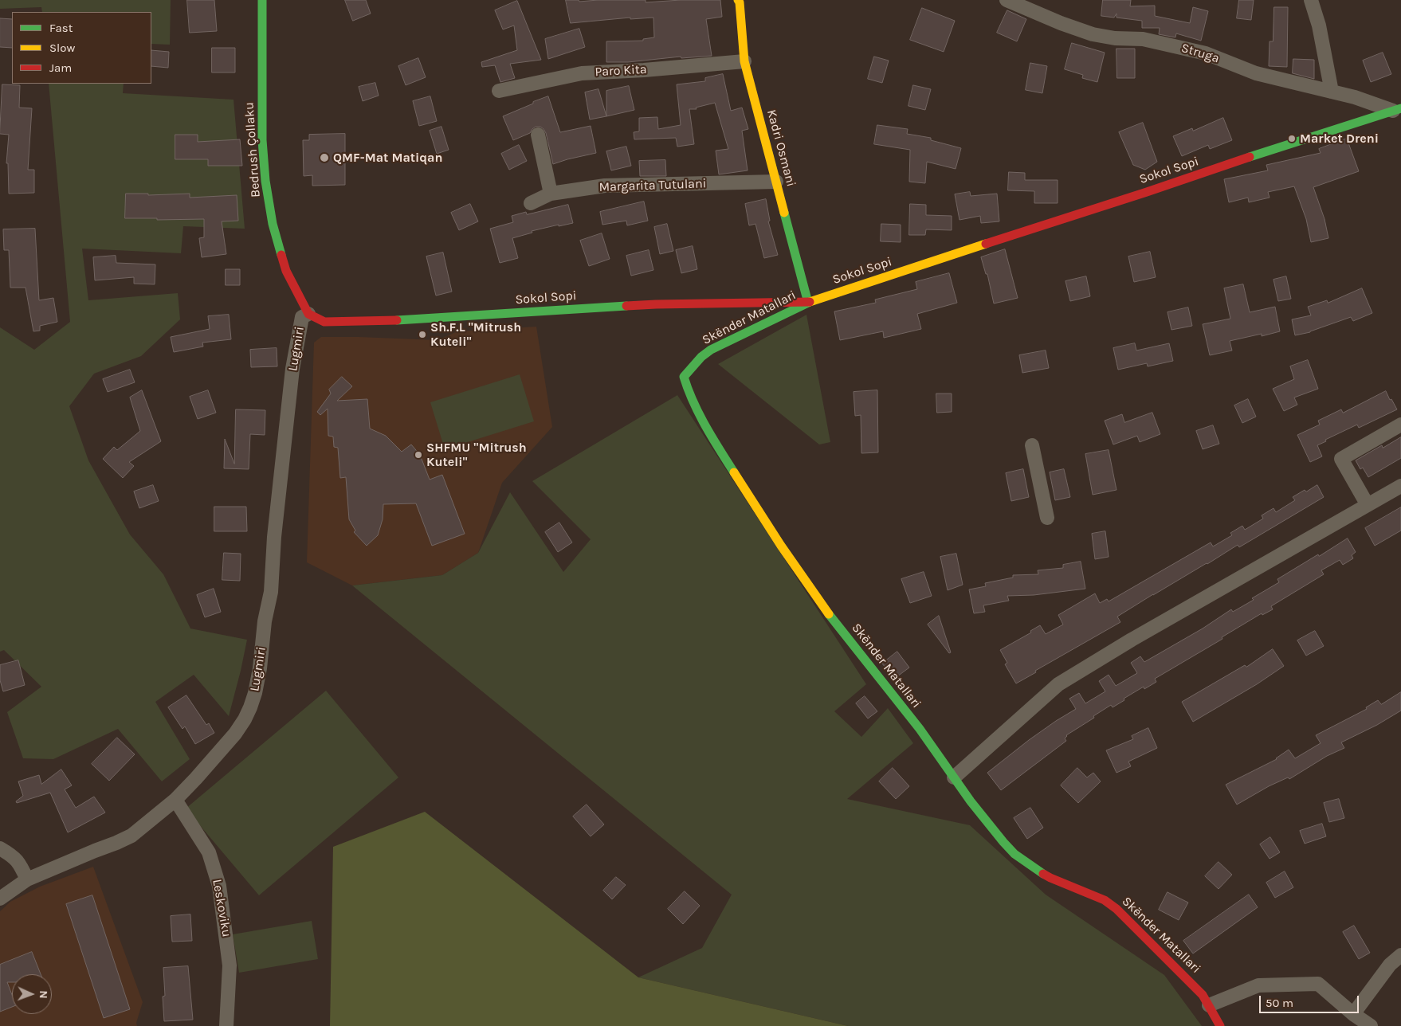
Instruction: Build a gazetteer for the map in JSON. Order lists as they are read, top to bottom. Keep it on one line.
{"streets":{"street":["Struga","Paro Kita","Kadri Osmani","Bedrush Çollaku","Sokol Sopi","Margarita Tutulani","Skënder Matallari","Lugmiri","Leskoviku"]},"crossings":[["Struga","Sokol Sopi"],["Paro Kita","Kadri Osmani"],["Kadri Osmani","Sokol Sopi"],["Kadri Osmani","Margarita Tutulani"],["Kadri Osmani","Skënder Matallari"],["Bedrush Çollaku","Sokol Sopi"],["Bedrush Çollaku","Lugmiri"],["Sokol Sopi","Skënder Matallari"],["Sokol Sopi","Lugmiri"],["Lugmiri","Leskoviku"]],"places":["Market Dreni","QMF-Mat Matiqan","Sh.F.L \"Mitrush Kuteli\"","SHFMU \"Mitrush Kuteli\""],"legend":["Fast","Slow","Jam"],"scale_bar":"50 m","north":"right"}
